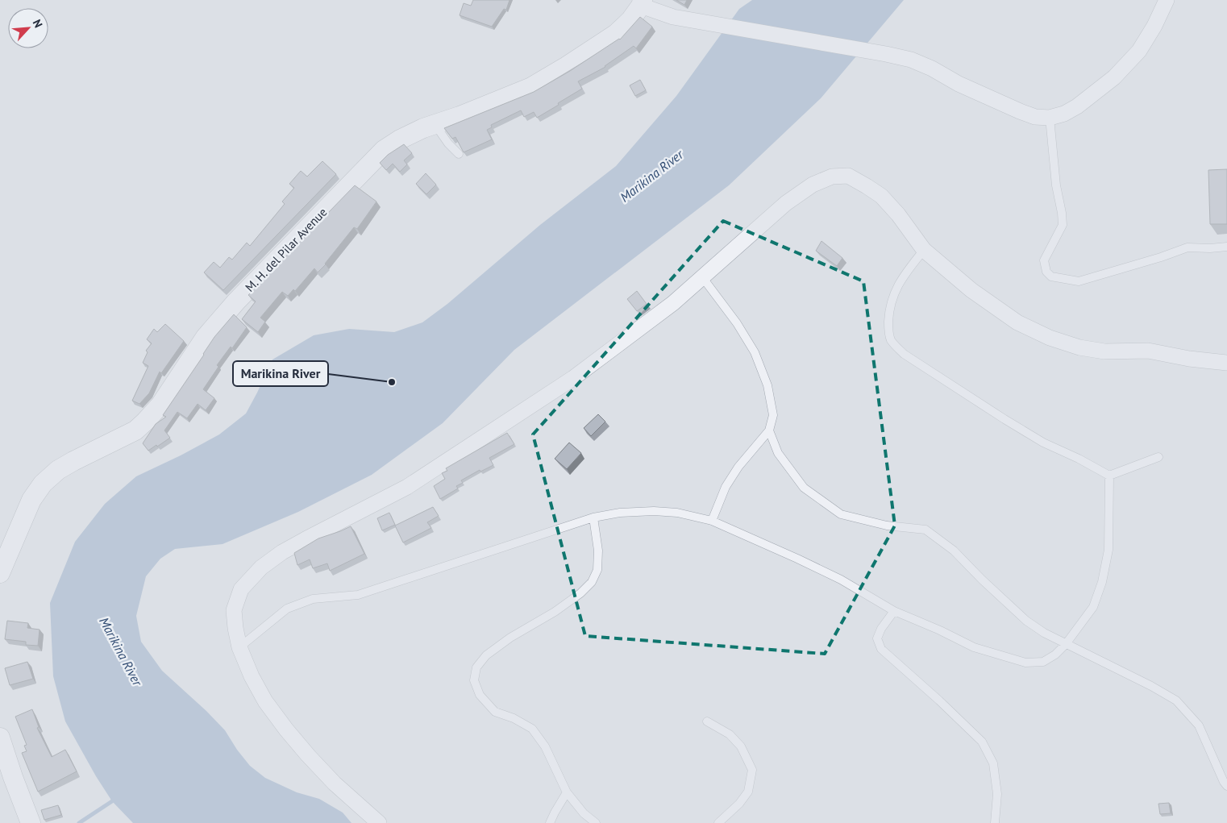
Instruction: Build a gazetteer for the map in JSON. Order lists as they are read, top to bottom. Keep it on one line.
{"streets":{"street":["M. H. del Pilar Avenue"]},"water":["Marikina River"],"places":["Marikina River"],"north":"top right"}
